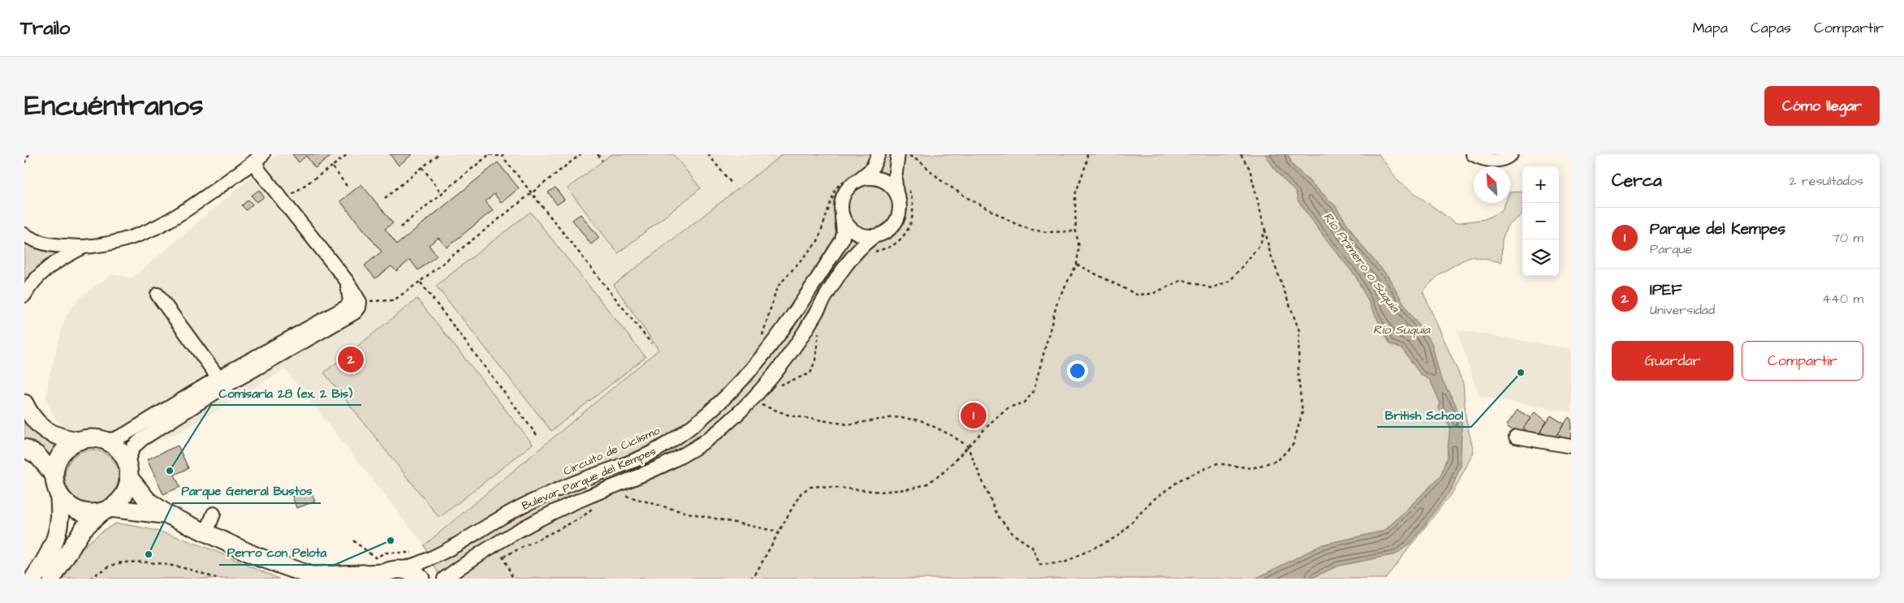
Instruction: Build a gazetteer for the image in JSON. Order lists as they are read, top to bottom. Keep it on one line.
{"streets":{"street":["Bulevar Parque del Kempes"]},"water":["Río Primero o Suquía","Río Suquía"],"places":["British School","Comisaría 28 (ex. 2 Bis)","Perro con Pelota","Parque General Bustos"],"north":"top left","page":{"header":"Trailo","nav":["Mapa","Capas","Compartir"],"title":"Encuéntranos","buttons":["Cómo llegar",["Guardar","Compartir"]],"heading":["Cerca","2 resultados"],"map_buttons":["+","−"],"list":[{"mark":"1","name":"Parque del Kempes","note":"Parque","value":"70 m"},{"mark":"2","name":"IPEF","note":"Universidad","value":"440 m"}],"pins":["2","1"]}}
